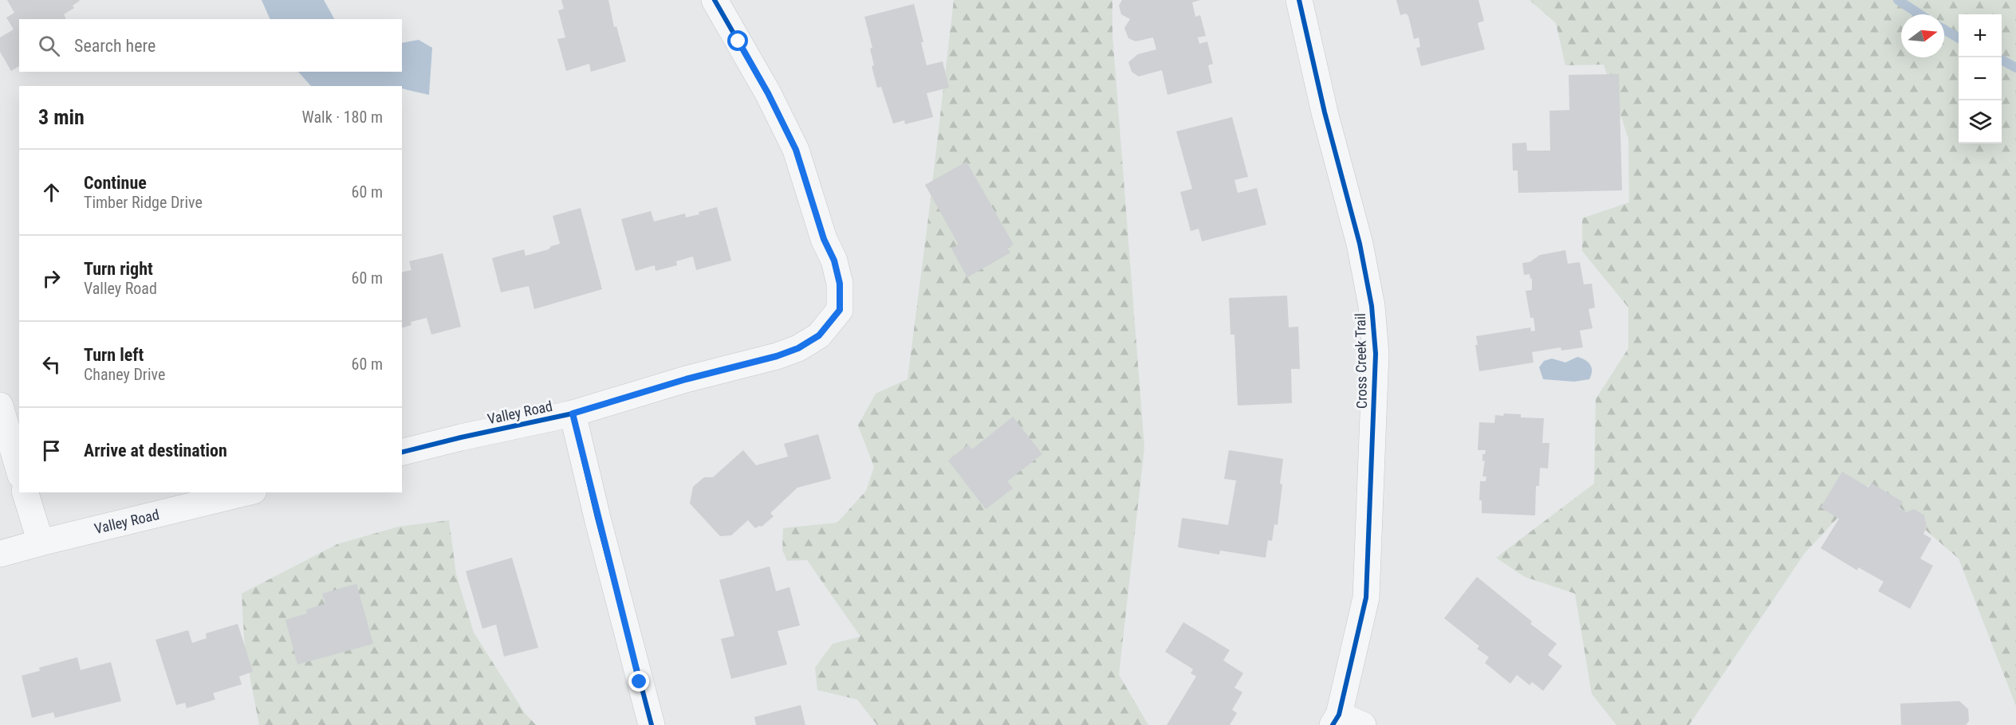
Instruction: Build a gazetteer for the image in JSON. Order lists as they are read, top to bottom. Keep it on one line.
{"streets":{"street":["Cross Creek Trail","Valley Road"]},"north":"right","page":{"map_buttons":["+","−"],"search":"Search here","heading":["3 min","Walk · 180 m"],"list":[["Continue","Timber Ridge Drive","60 m"],["Turn right","Valley Road","60 m"],["Turn left","Chaney Drive","60 m"],"Arrive at destination"]}}
